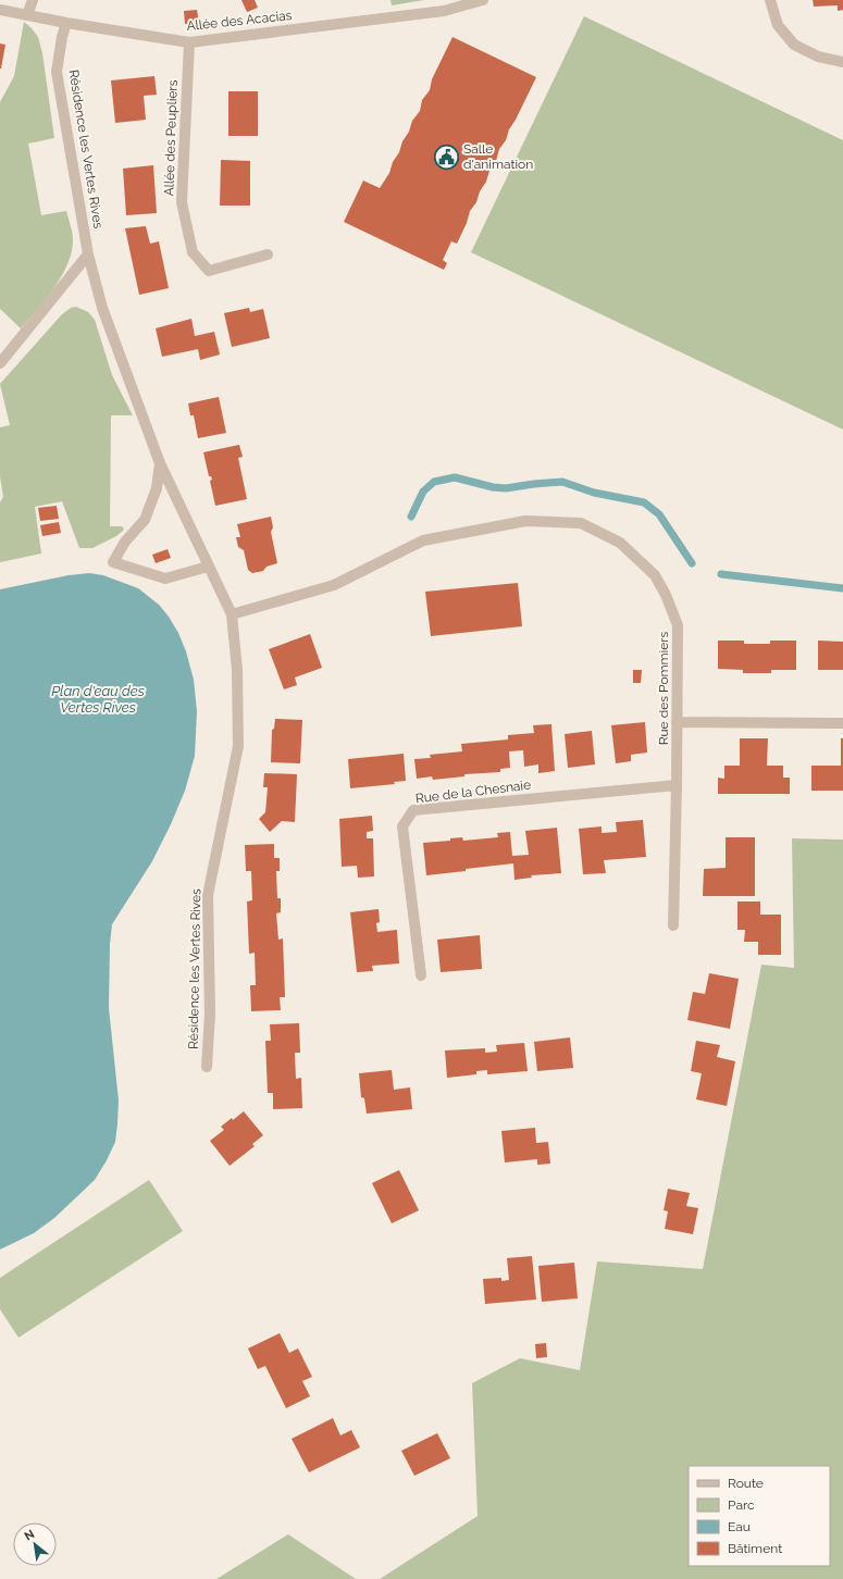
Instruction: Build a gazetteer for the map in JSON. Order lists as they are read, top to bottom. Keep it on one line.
{"streets":{"street":["Allée des Acacias","Allée des Peupliers","Résidence les Vertes Rives","Rue des Pommiers","Rue de la Chesnaie"]},"crossings":[["Allée des Acacias","Allée des Peupliers"],["Allée des Acacias","Résidence les Vertes Rives"],["Résidence les Vertes Rives","Rue des Pommiers"],["Rue des Pommiers","Rue de la Chesnaie"]],"water":["Plan d'eau des Vertes Rives"],"places":{"public building":["Salle d'animation"]},"legend":["Route","Parc","Eau","Bâtiment"],"north":"top left"}
